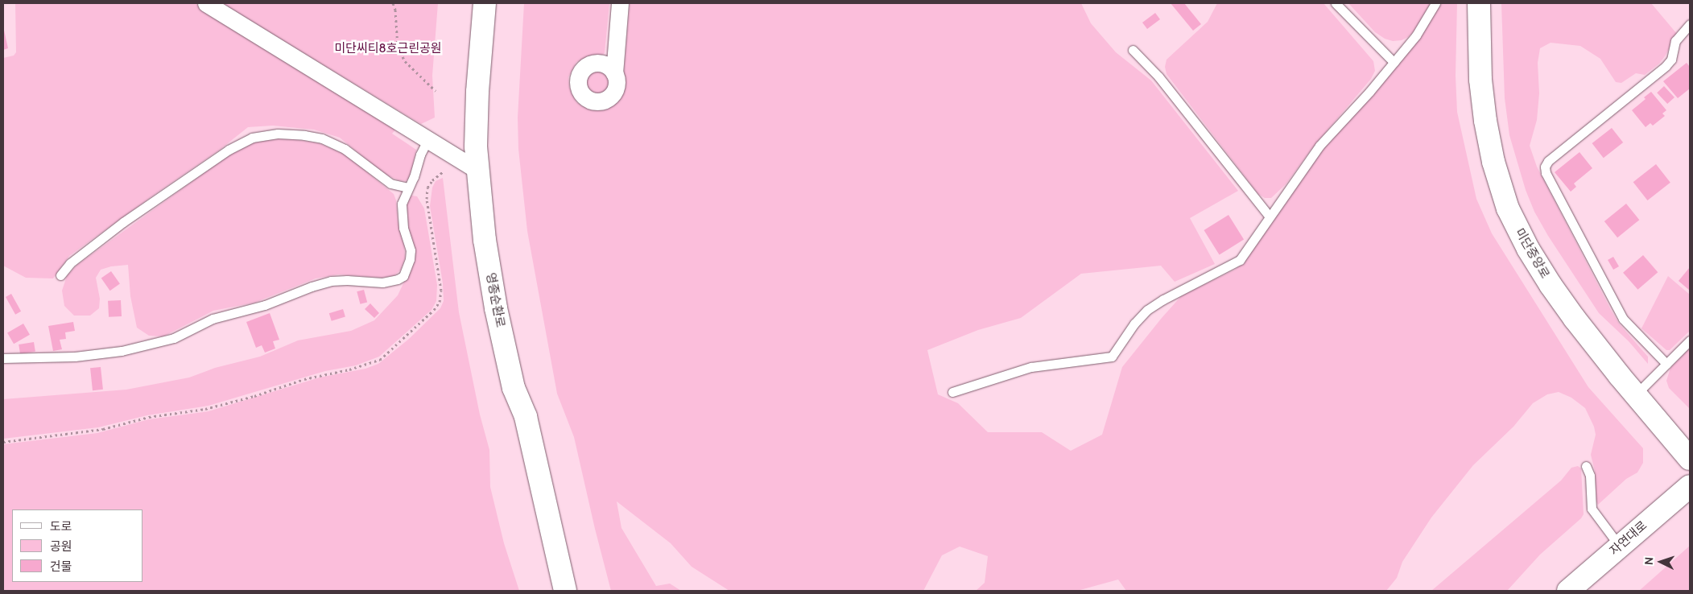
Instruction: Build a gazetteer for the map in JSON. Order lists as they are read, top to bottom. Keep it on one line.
{"streets":{"main road":["미단중앙로","영종순환로","자연대로"]},"parks":["미단씨티8호근린공원"],"legend":["도로","공원","건물"],"north":"left"}
